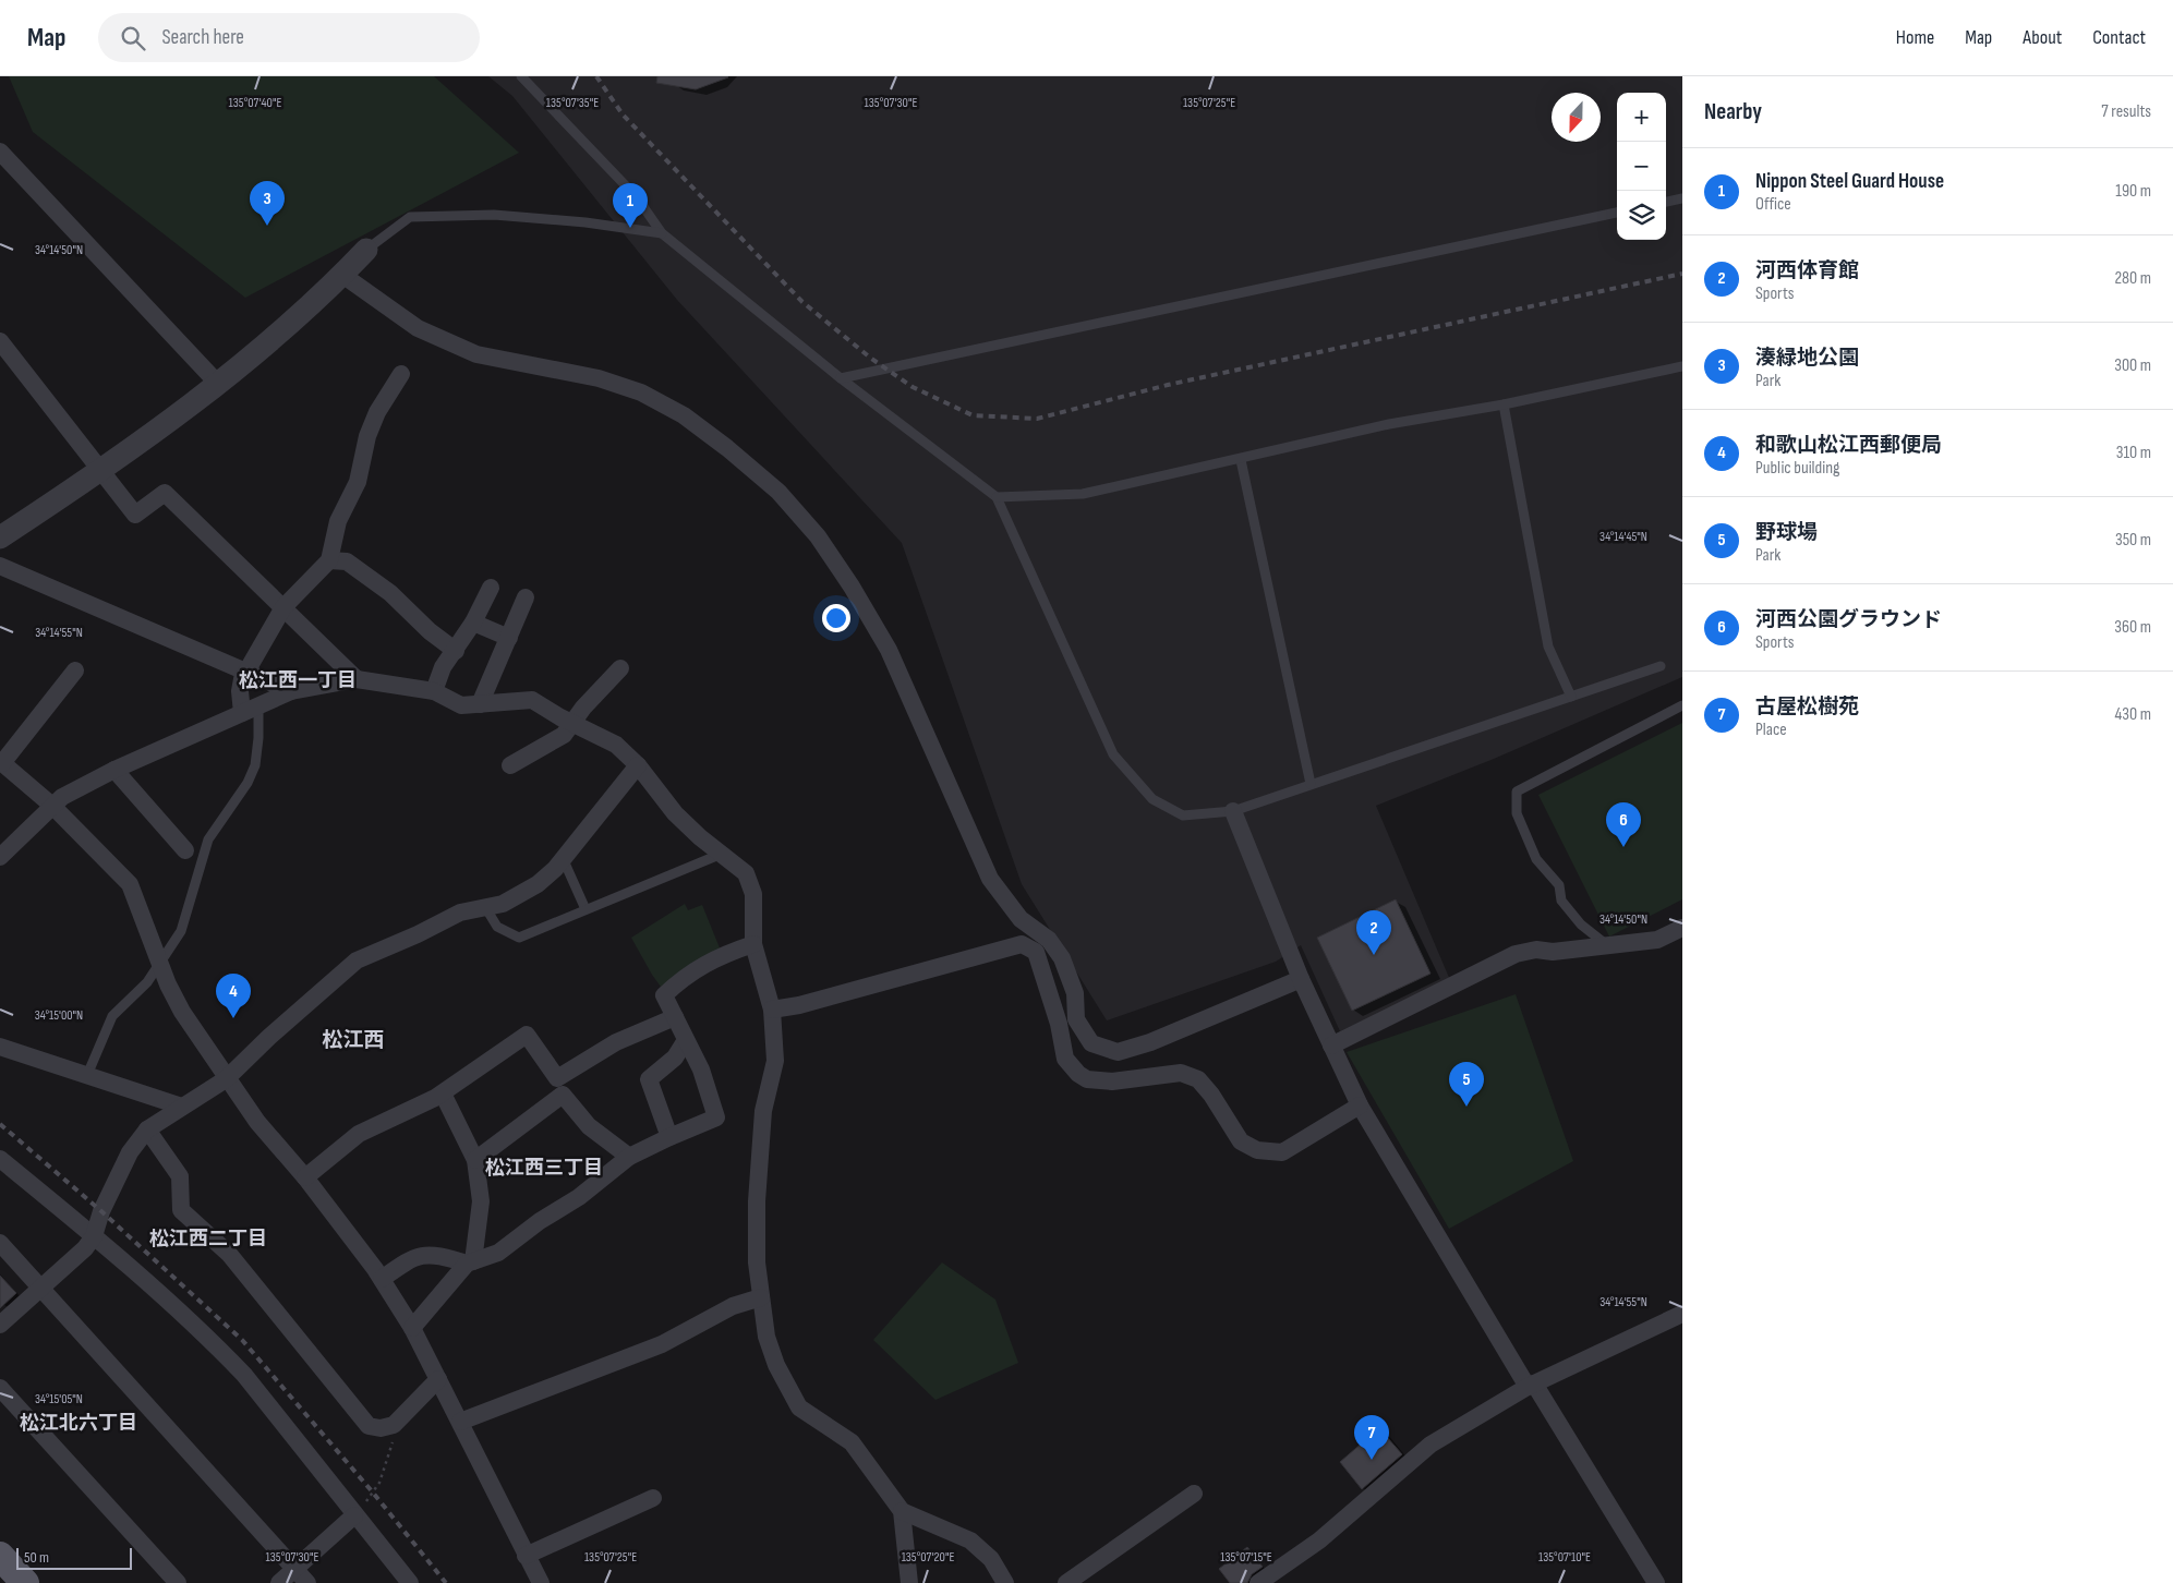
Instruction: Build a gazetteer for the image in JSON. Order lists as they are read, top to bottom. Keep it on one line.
{"districts":["松江西一丁目","松江西","松江西三丁目","松江西二丁目","松江北六丁目"],"scale_bar":"50 m","north":"bottom","page":{"header":"Map","search":"Search here","nav":["Home","Map","About","Contact"],"heading":["Nearby","7 results"],"map_buttons":["+","−"],"list":[{"mark":"1","name":"Nippon Steel Guard House","note":"Office","value":"190 m"},{"mark":"2","name":"河西体育館","note":"Sports","value":"280 m"},{"mark":"3","name":"湊緑地公園","note":"Park","value":"300 m"},{"mark":"4","name":"和歌山松江西郵便局","note":"Public building","value":"310 m"},{"mark":"5","name":"野球場","note":"Park","value":"350 m"},{"mark":"6","name":"河西公園グラウンド","note":"Sports","value":"360 m"},{"mark":"7","name":"古屋松樹苑","note":"Place","value":"430 m"}],"pins":["3","1","6","2","4","5","7"],"scale":"50 m"},"coordinates":["135°07'40\"E","135°07'35\"E","135°07'30\"E","135°07'25\"E","34°14'50\"N","34°14'45\"N","34°14'55\"N","34°15'00\"N","34°15'05\"N","135°07'20\"E","135°07'15\"E","135°07'10\"E"]}
